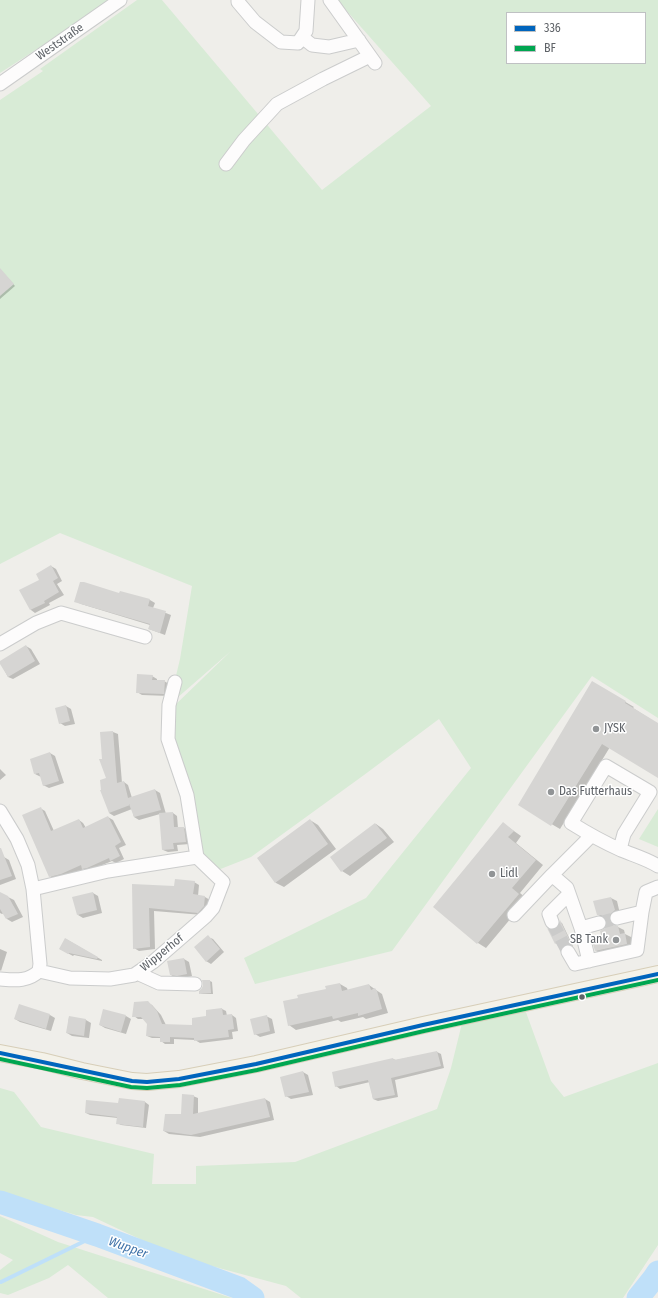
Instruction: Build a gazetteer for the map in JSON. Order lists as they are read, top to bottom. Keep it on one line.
{"streets":{"street":["Weststraße","Wipperhof"]},"water":["Wupper"],"places":["JYSK","Das Futterhaus","Lidl","SB Tank"],"lines":["transit line 336","transit line BF"],"legend":["336","BF"]}
